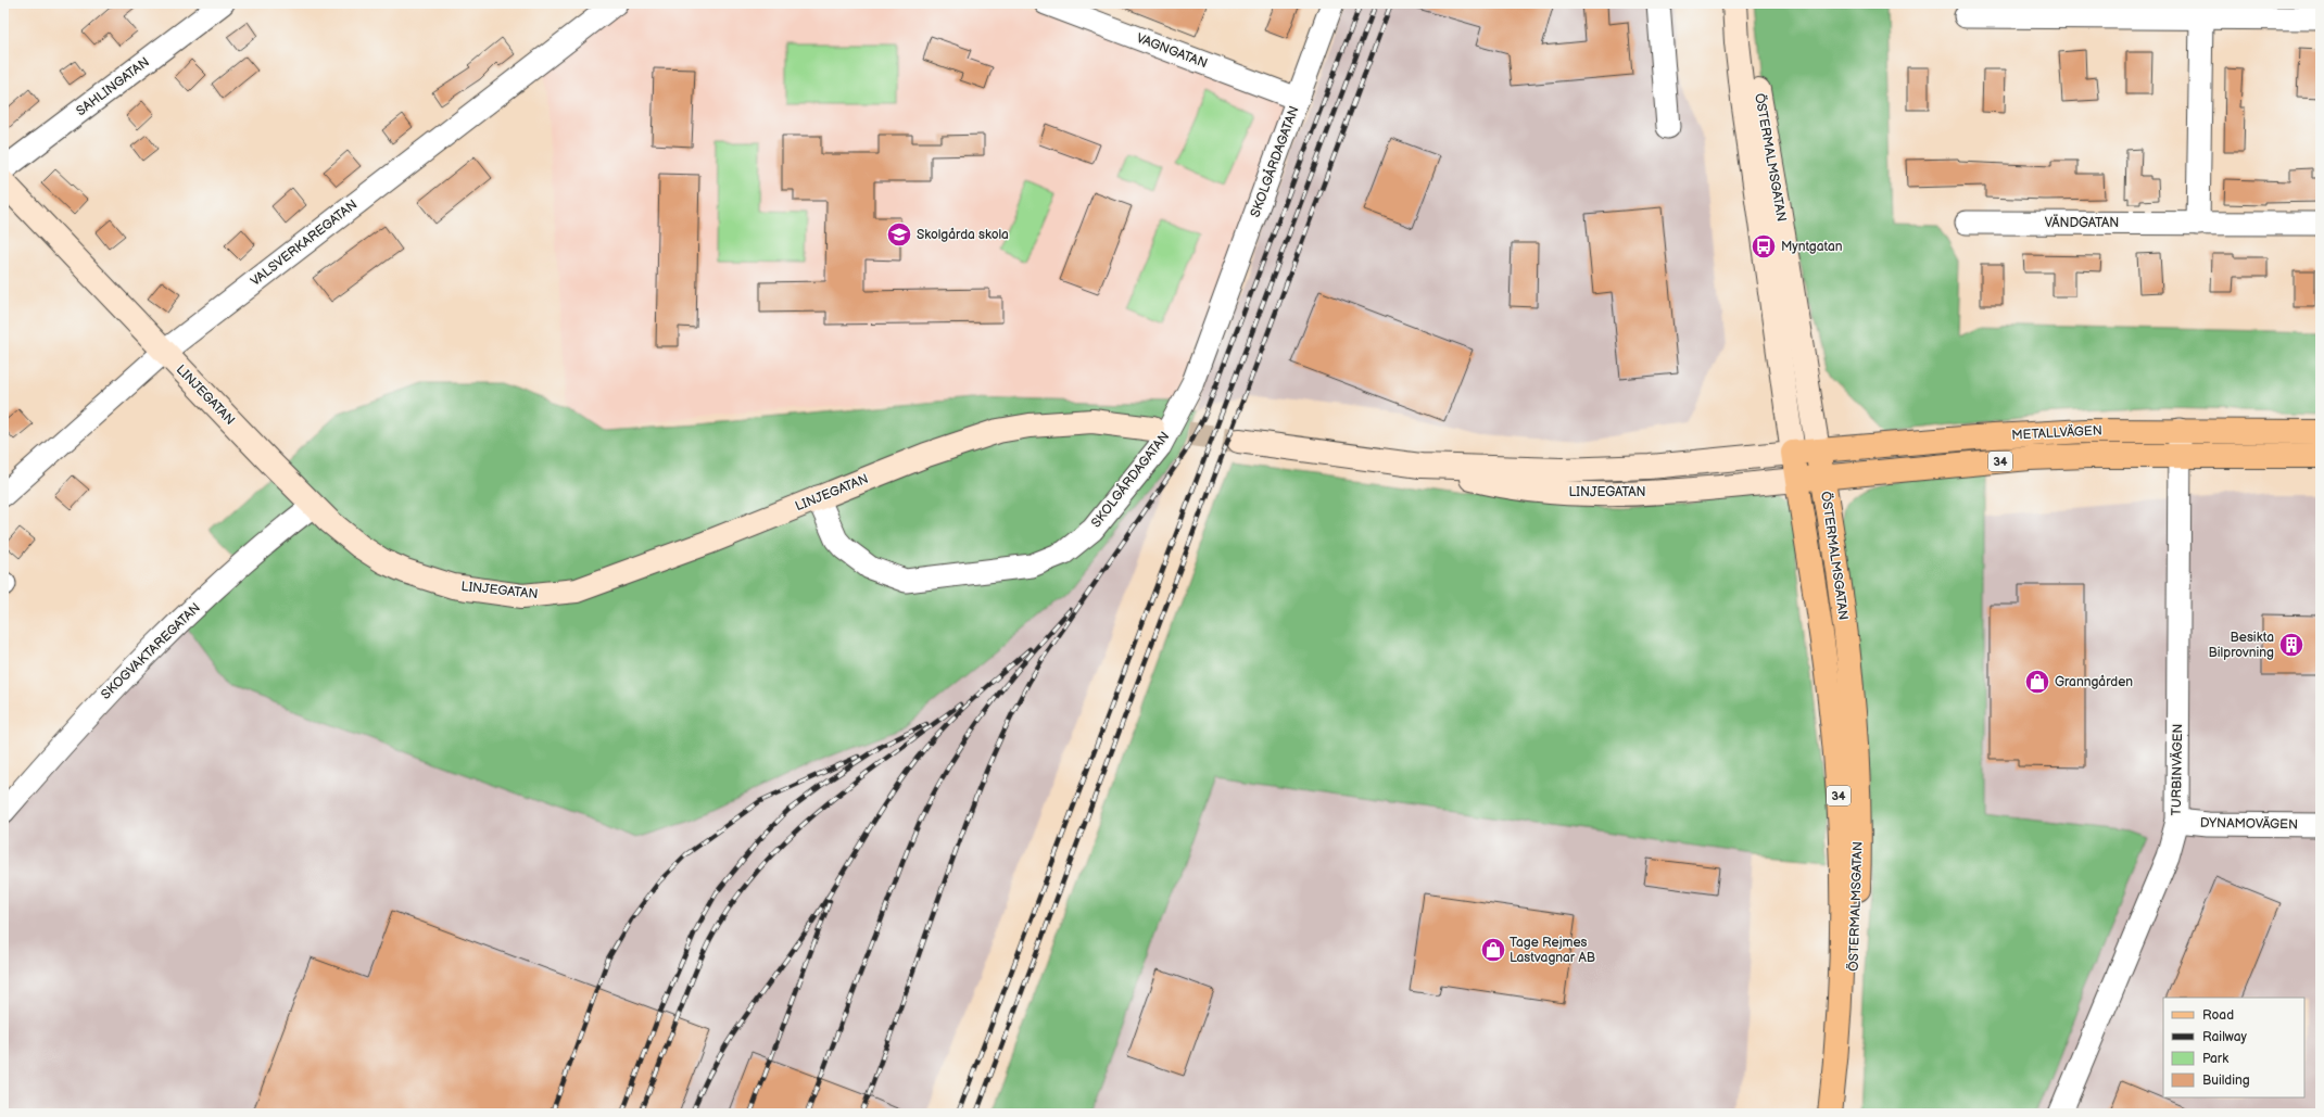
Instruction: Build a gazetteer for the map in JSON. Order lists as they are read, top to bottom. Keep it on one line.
{"streets":{"main road":["ÖSTERMALMSGATAN","METALLVÄGEN","34"],"street":["VAGNGATAN","SAHLINGATAN","SKOLGÅRDAGATAN","VÄNDGATAN","VALSVERKAREGATAN","LINJEGATAN","SKOGVAKTAREGATAN","TURBINVÄGEN","DYNAMOVÄGEN"]},"crossings":[["VAGNGATAN","SKOLGÅRDAGATAN"],["ÖSTERMALMSGATAN","LINJEGATAN"],["ÖSTERMALMSGATAN","METALLVÄGEN"],["SKOLGÅRDAGATAN","LINJEGATAN"],["VALSVERKAREGATAN","LINJEGATAN"],["LINJEGATAN","METALLVÄGEN"],["LINJEGATAN","SKOGVAKTAREGATAN"],["METALLVÄGEN","TURBINVÄGEN"],["TURBINVÄGEN","DYNAMOVÄGEN"]],"places":{"school or university":["Skolgårda skola"],"bus stop":["Myntgatan"],"building":["Besikta Bilprovning"],"shop":["Granngården","Tage Rejmes Lastvagnar AB"]},"legend":["Road","Railway","Park","Building"]}
